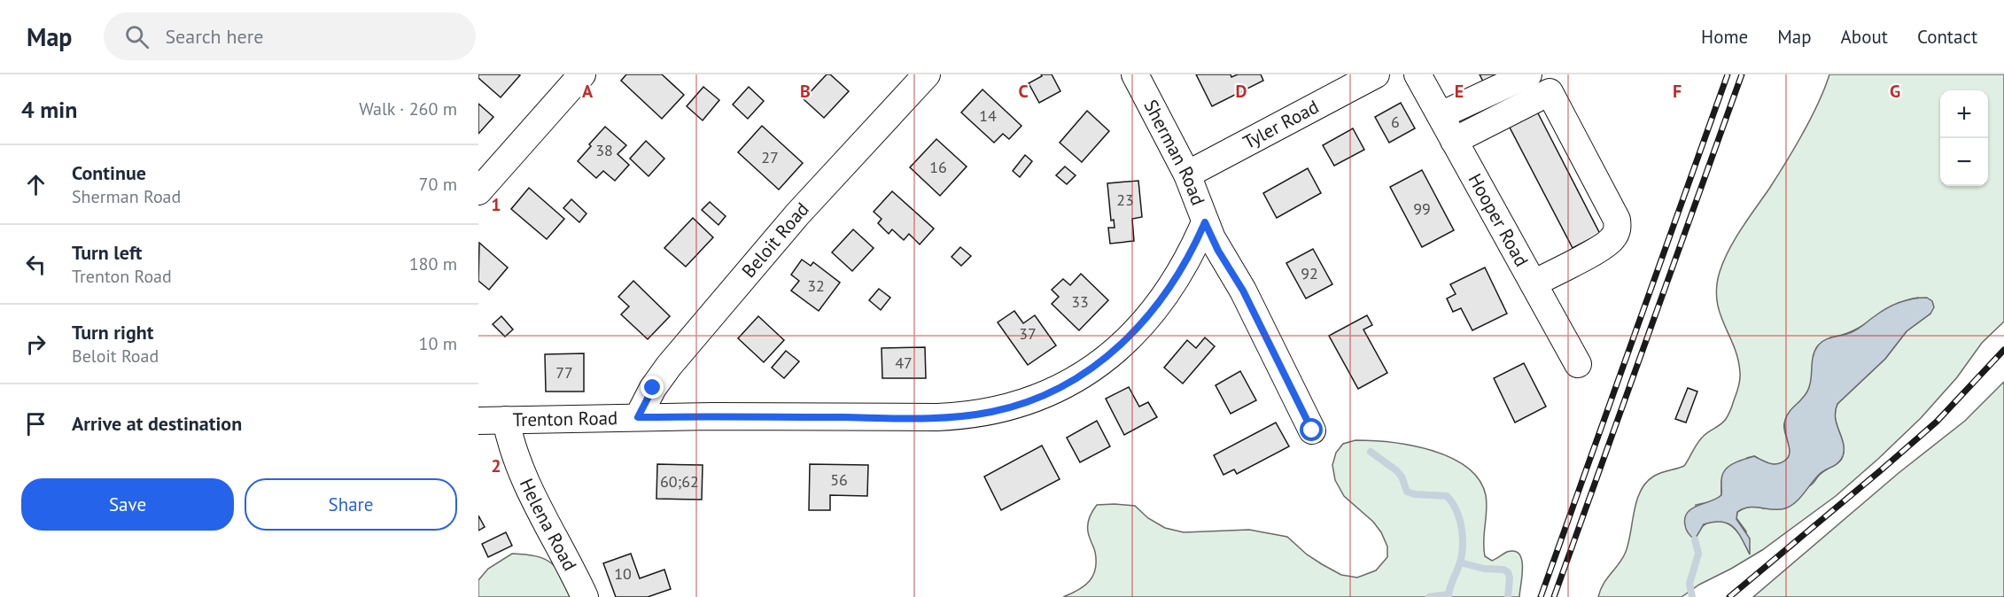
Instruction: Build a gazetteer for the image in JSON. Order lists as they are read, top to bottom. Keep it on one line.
{"streets":{"street":["Tyler Road","Sherman Road","Hooper Road","Beloit Road","Trenton Road","Helena Road"]},"crossings":[["Tyler Road","Sherman Road"],["Sherman Road","Trenton Road"],["Beloit Road","Trenton Road"],["Trenton Road","Helena Road"]],"house_numbers":["14","6","38","27","16","23","99","92","32","33","37","47","77","56","60;62","10"],"page":{"header":"Map","search":"Search here","nav":["Home","Map","About","Contact"],"heading":["4 min","Walk · 260 m"],"map_buttons":["+","−"],"list":[["Continue","Sherman Road","70 m"],["Turn left","Trenton Road","180 m"],["Turn right","Beloit Road","10 m"],"Arrive at destination"],"buttons":["Save","Share"]},"grid":{"columns":["A","B","C","D","E","F","G"],"rows":["1","2"]}}
